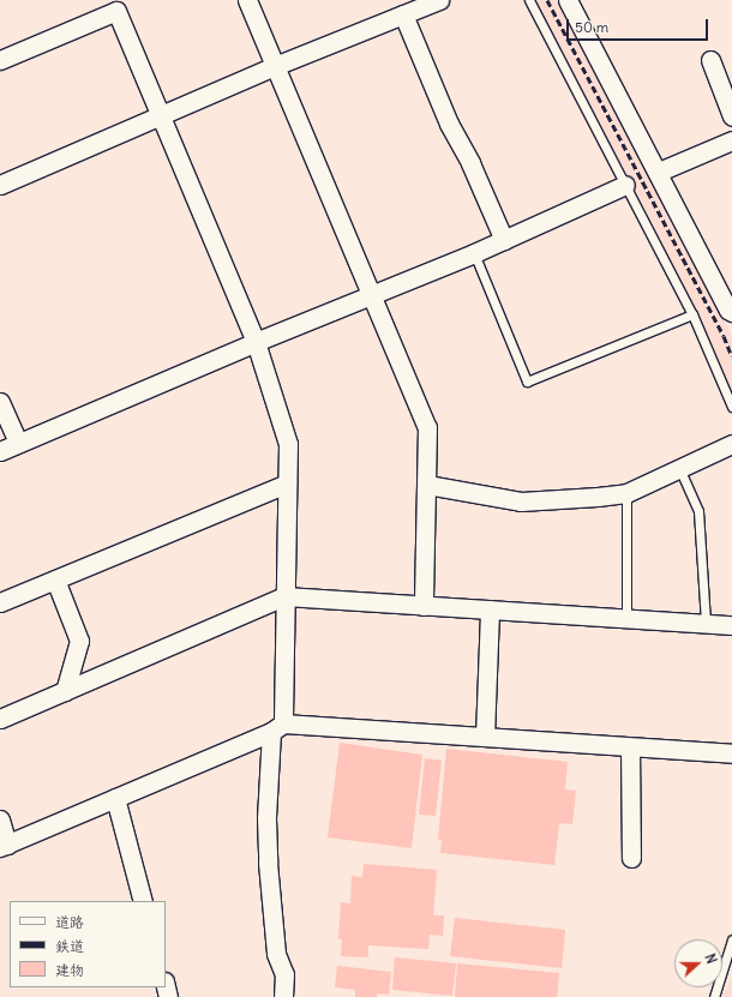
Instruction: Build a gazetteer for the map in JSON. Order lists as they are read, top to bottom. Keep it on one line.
{"legend":["道路","鉄道","建物"],"scale_bar":"50 m","north":"right"}
